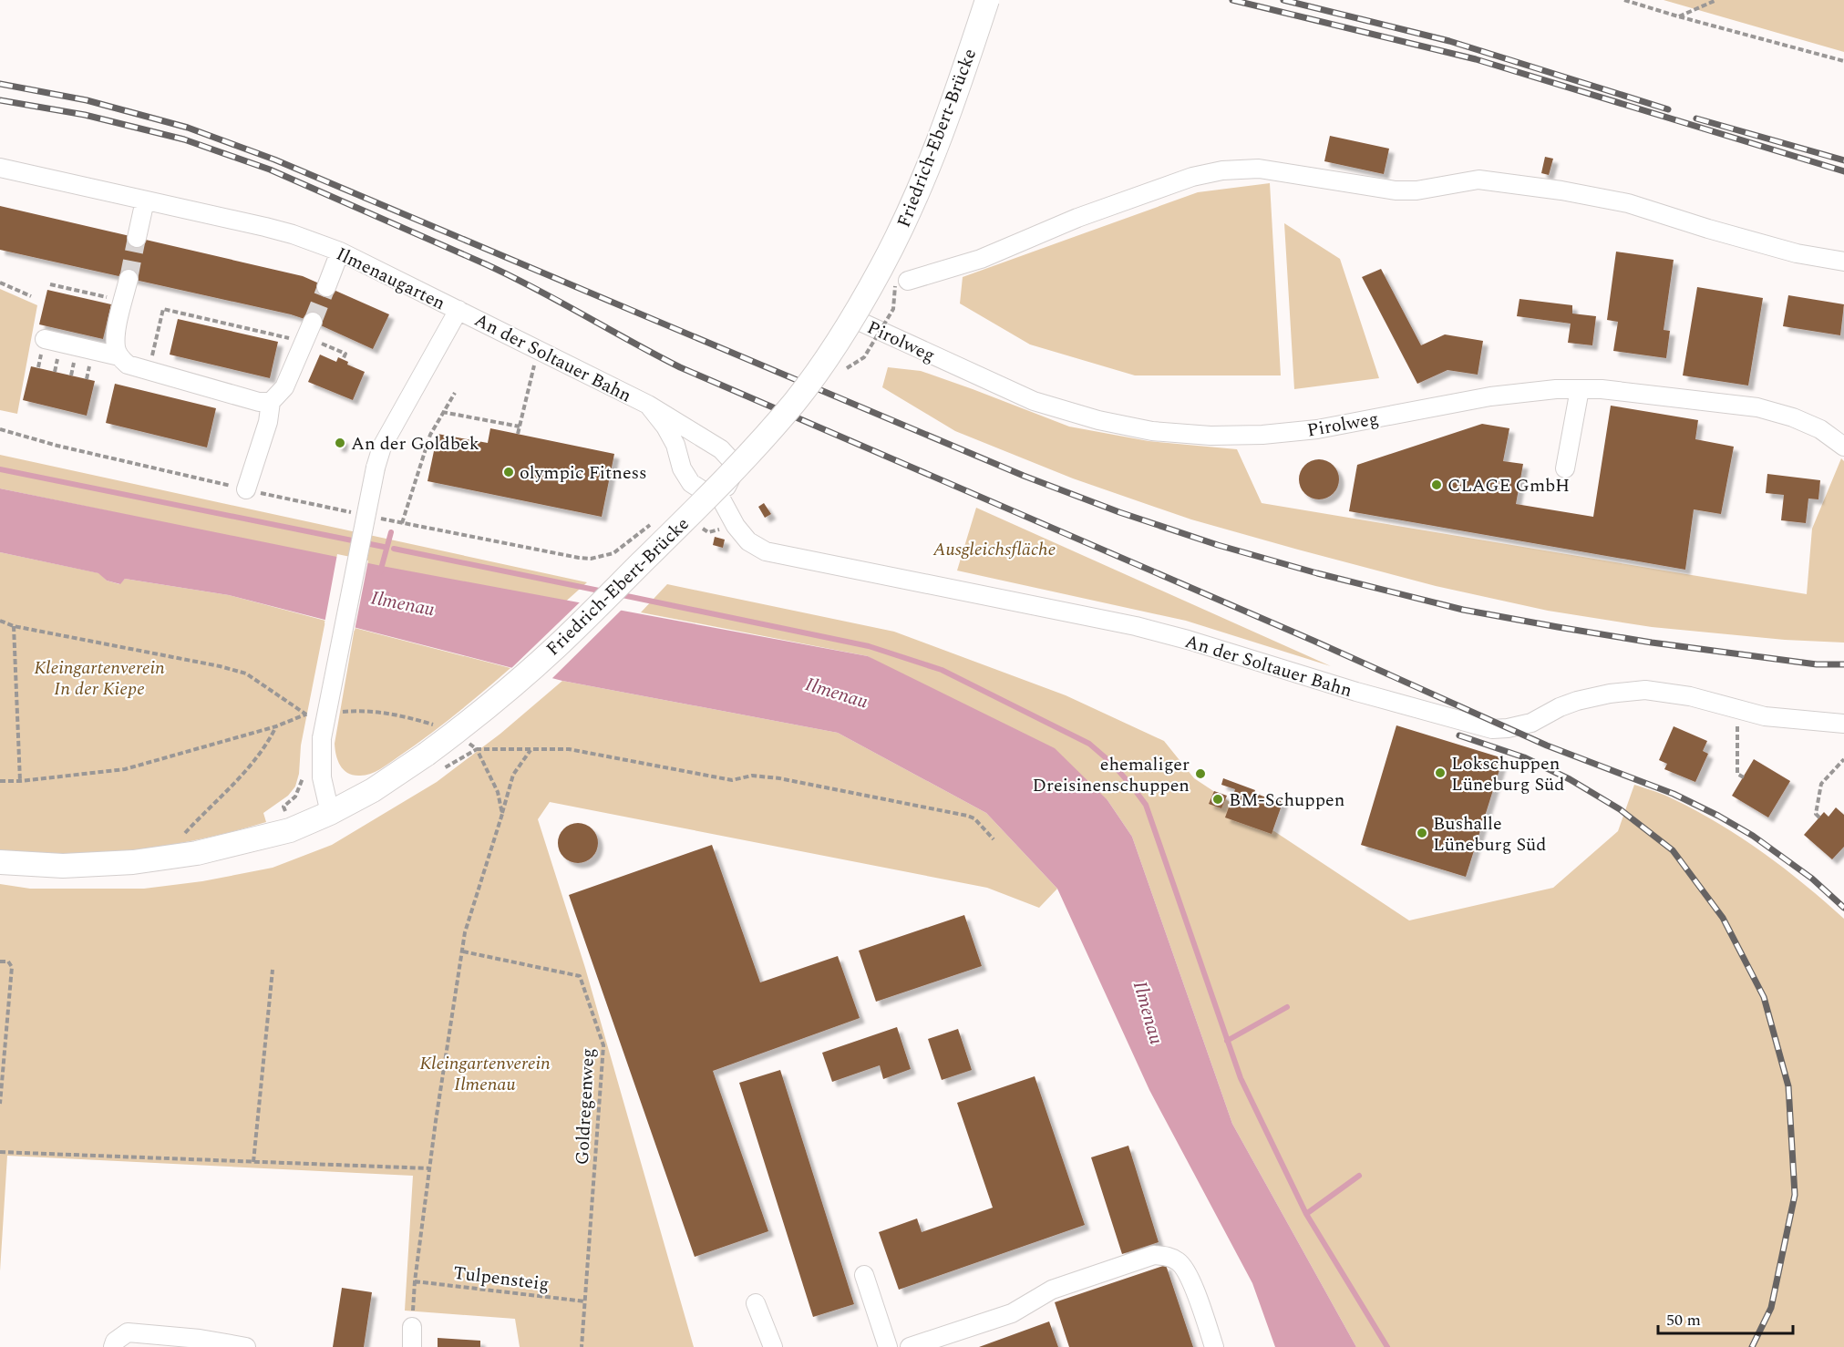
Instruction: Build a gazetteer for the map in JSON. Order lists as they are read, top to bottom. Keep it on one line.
{"streets":{"main road":["Friedrich-Ebert-Brücke"],"street":["Ilmenaugarten","Pirolweg","An der Soltauer Bahn"],"path":["Goldregenweg","Tulpensteig"]},"crossings":[["Friedrich-Ebert-Brücke","Ilmenaugarten"],["Friedrich-Ebert-Brücke","Pirolweg"],["Ilmenaugarten","An der Soltauer Bahn"],["Goldregenweg","Tulpensteig"]],"water":["Ilmenau"],"parks":["Ausgleichsfläche","Kleingartenverein In der Kiepe","Kleingartenverein Ilmenau"],"places":["An der Goldbek","olympic Fitness","CLAGE GmbH","Lokschuppen Lüneburg Süd","ehemaliger Dreisinenschuppen","BM-Schuppen","Bushalle Lüneburg Süd"],"scale_bar":"50 m"}
